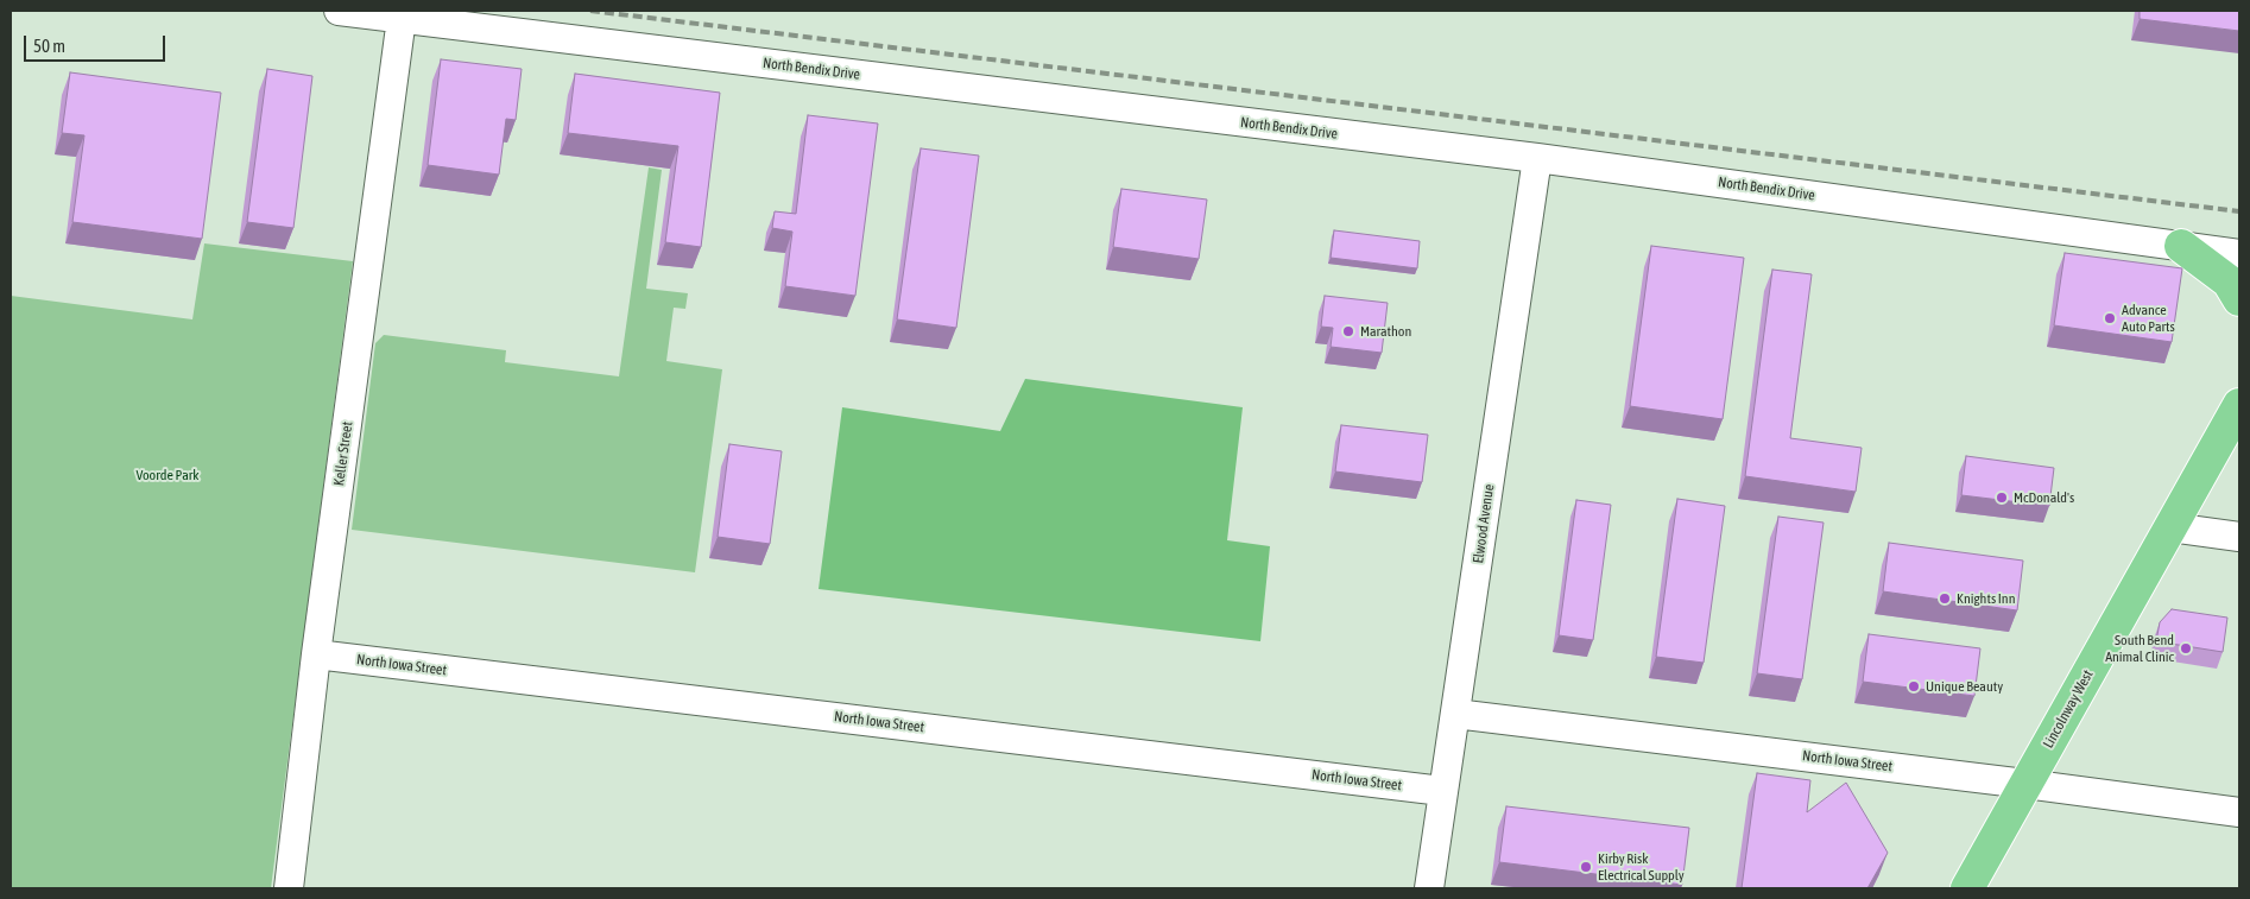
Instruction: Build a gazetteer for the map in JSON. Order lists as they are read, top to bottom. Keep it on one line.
{"streets":{"main road":["Lincolnway West"],"street":["North Bendix Drive","Keller Street","Elwood Avenue","North Iowa Street"]},"crossings":[["North Bendix Drive","Keller Street"],["North Bendix Drive","Elwood Avenue"],["Keller Street","North Iowa Street"],["Elwood Avenue","North Iowa Street"],["North Iowa Street","Lincolnway West"]],"parks":["Voorde Park"],"places":["Advance Auto Parts","Marathon","McDonald's","Knights Inn","South Bend Animal Clinic","Unique Beauty","Kirby Risk Electrical Supply"],"scale_bar":"50 m"}
